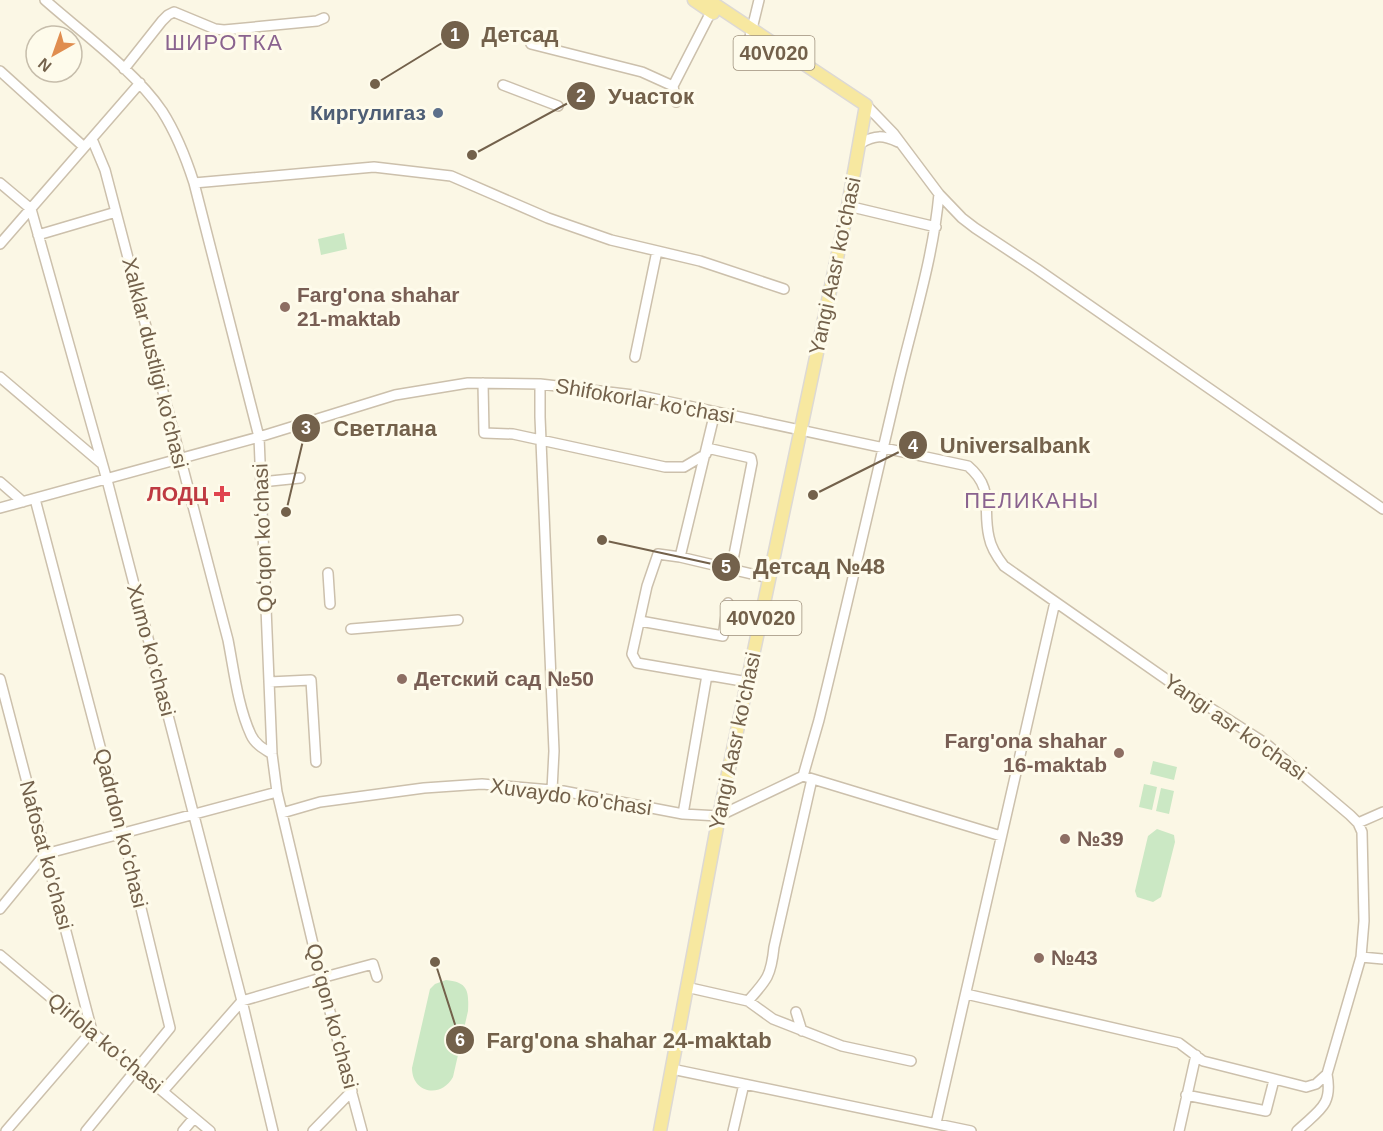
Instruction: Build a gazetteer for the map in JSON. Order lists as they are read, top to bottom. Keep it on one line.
{"streets":{"main road":["40V020","Yangi Aasr ko'chasi"],"street":["Xalklar dustligi ko'chasi","Shifokorlar ko'chasi","Qoʻqon koʻchasi","Xumo ko'chasi","Yangi asr ko'chasi","Xuvaydo ko'chasi","Qadrdon koʻchasi","Nafosat ko'chasi","Qirlola koʻchasi"]},"crossings":[["40V020","Yangi Aasr ko'chasi"],["Yangi Aasr ko'chasi","Shifokorlar ko'chasi"],["Yangi Aasr ko'chasi","Yangi asr ko'chasi"],["Yangi Aasr ko'chasi","Xuvaydo ko'chasi"],["Xalklar dustligi ko'chasi","Shifokorlar ko'chasi"],["Xalklar dustligi ko'chasi","Qoʻqon koʻchasi"],["Shifokorlar ko'chasi","Qoʻqon koʻchasi"],["Shifokorlar ko'chasi","Xumo ko'chasi"],["Shifokorlar ko'chasi","Yangi asr ko'chasi"],["Shifokorlar ko'chasi","Qadrdon koʻchasi"],["Qoʻqon koʻchasi","Xuvaydo ko'chasi"],["Qadrdon koʻchasi","Qirlola koʻchasi"],["Nafosat ko'chasi","Qirlola koʻchasi"]],"districts":["ШИРОТКА","ПЕЛИКАНЫ"],"places":{"other":["Детсад","Киргулигаз","Участок","Farg'ona shahar 21-maktab","Universalbank","Светлана","Детсад №48","Детский сад №50","Farg'ona shahar 16-maktab","№39","№43","Farg'ona shahar 24-maktab"],"health":["ЛОДЦ"]},"north":"bottom left"}
